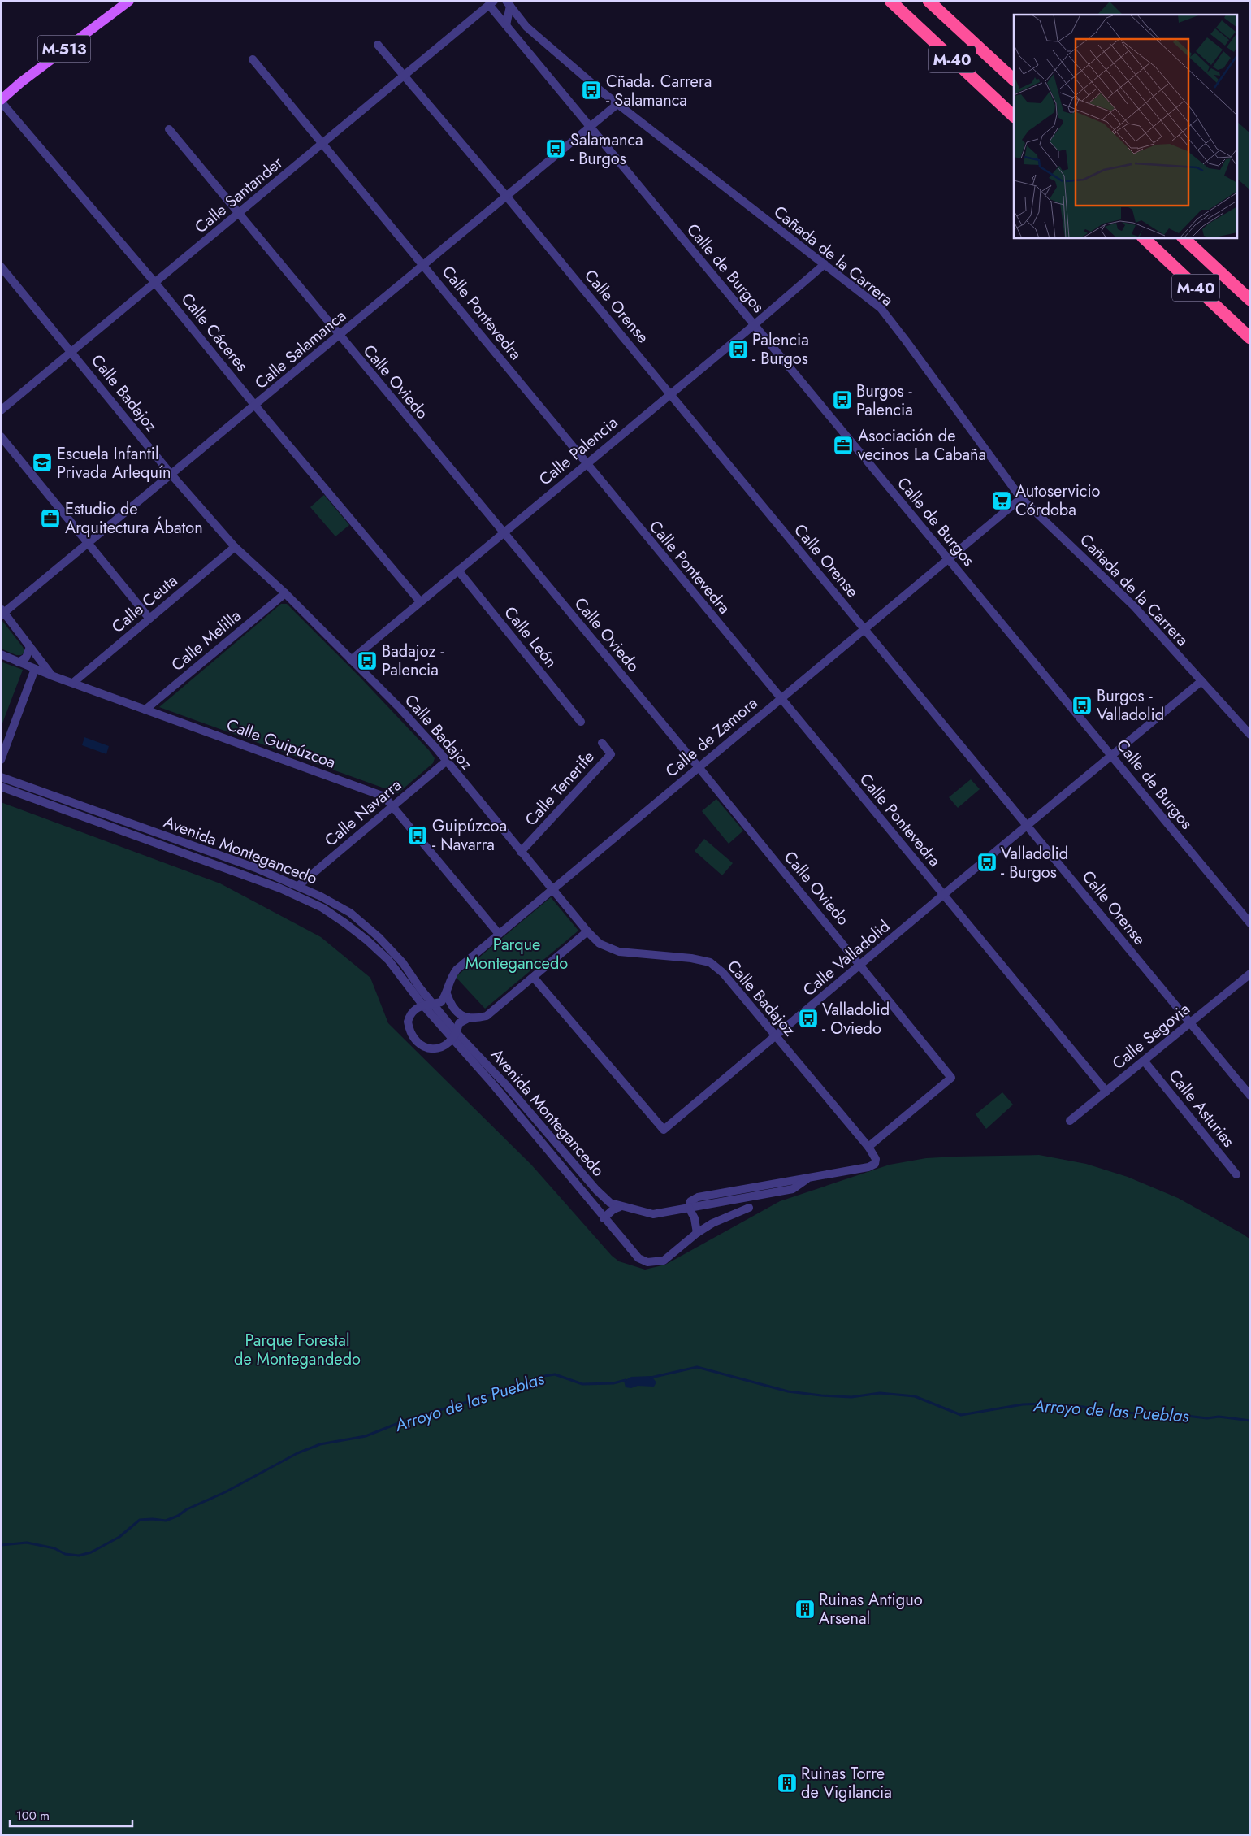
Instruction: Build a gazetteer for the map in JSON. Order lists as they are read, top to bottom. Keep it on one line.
{"streets":{"highway":["M-40"],"main road":["M-513"],"street":["Calle Santander","Cañada de la Carrera","Calle de Burgos","Calle Orense","Calle Pontevedra","Calle Cáceres","Calle Salamanca","Calle Oviedo","Calle Badajoz","Calle Palencia","Calle Ceuta","Calle León","Calle Melilla","Calle de Zamora","Calle Guipúzcoa","Calle Tenerife","Calle Navarra","Avenida Montegancedo","Calle Valladolid","Calle Segovia","Calle Asturias"]},"crossings":[["M-513","Calle Cáceres"],["Calle Santander","Calle de Burgos"],["Calle Santander","Calle Orense"],["Calle Santander","Calle Pontevedra"],["Calle Santander","Calle Cáceres"],["Calle Santander","Calle Oviedo"],["Calle Santander","Calle Badajoz"],["Cañada de la Carrera","Calle Salamanca"],["Cañada de la Carrera","Calle Palencia"],["Cañada de la Carrera","Calle de Zamora"],["Cañada de la Carrera","Calle Valladolid"],["Calle de Burgos","Calle Salamanca"],["Calle de Burgos","Calle Palencia"],["Calle de Burgos","Calle de Zamora"],["Calle de Burgos","Calle Valladolid"],["Calle Orense","Calle Salamanca"],["Calle Orense","Calle Palencia"],["Calle Orense","Calle de Zamora"],["Calle Orense","Calle Valladolid"],["Calle Orense","Calle Segovia"],["Calle Pontevedra","Calle Salamanca"],["Calle Pontevedra","Calle Palencia"],["Calle Pontevedra","Calle de Zamora"],["Calle Pontevedra","Calle Valladolid"],["Calle Pontevedra","Calle Segovia"],["Calle Cáceres","Calle Salamanca"],["Calle Cáceres","Calle Palencia"],["Calle Salamanca","Calle Oviedo"],["Calle Salamanca","Calle Badajoz"],["Calle Oviedo","Calle Badajoz"],["Calle Oviedo","Calle Palencia"],["Calle Oviedo","Calle de Zamora"],["Calle Oviedo","Calle Valladolid"],["Calle Badajoz","Calle Palencia"],["Calle Badajoz","Calle Ceuta"],["Calle Badajoz","Calle Melilla"],["Calle Badajoz","Calle de Zamora"],["Calle Badajoz","Calle Tenerife"],["Calle Badajoz","Calle Navarra"],["Calle Badajoz","Avenida Montegancedo"],["Calle Badajoz","Calle Valladolid"],["Calle Palencia","Calle León"],["Calle Ceuta","Calle Guipúzcoa"],["Calle Melilla","Calle Guipúzcoa"],["Calle de Zamora","Calle Guipúzcoa"],["Calle Guipúzcoa","Calle Navarra"],["Calle Navarra","Avenida Montegancedo"],["Calle Segovia","Calle Asturias"]],"water":["Arroyo de las Pueblas"],"parks":["Parque Montegancedo","Parque Forestal de Montegandedo"],"places":{"bus stop":["Cñada. Carrera - Salamanca","Salamanca - Burgos","Palencia - Burgos","Burgos - Palencia","Badajoz - Palencia","Burgos - Valladolid","Guipúzcoa - Navarra","Valladolid - Burgos","Valladolid - Oviedo"],"office":["Asociación de vecinos La Cabaña","Estudio de Arquitectura Ábaton"],"school or university":["Escuela Infantil Privada Arlequín"],"supermarket":["Autoservicio Córdoba"],"building":["Ruinas Antiguo Arsenal","Ruinas Torre de Vigilancia"]},"scale_bar":"100 m"}
